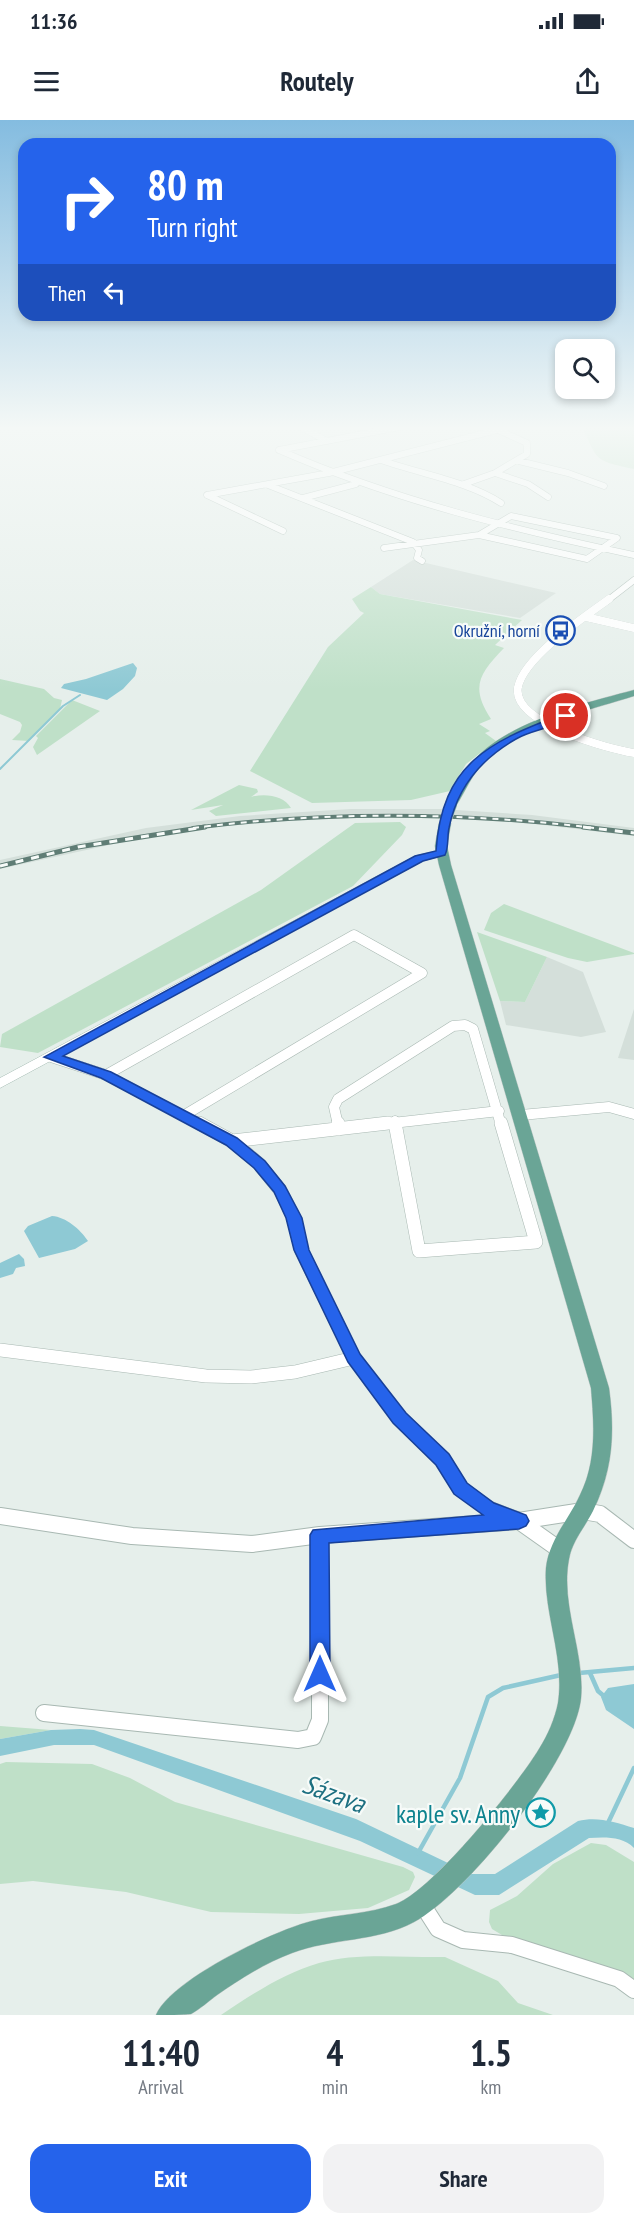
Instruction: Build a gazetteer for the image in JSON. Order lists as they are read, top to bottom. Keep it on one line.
{"water":["Sázava"],"places":{"bus stop":["Okružní, horní"],"place":["kaple sv. Anny"]},"page":{"status":"11:36","header":"Routely","turn":["80 m","Turn right"],"then":"Then","eta":["11:40","Arrival","4","min","1.5","km"],"buttons":["Exit","Share"]}}
